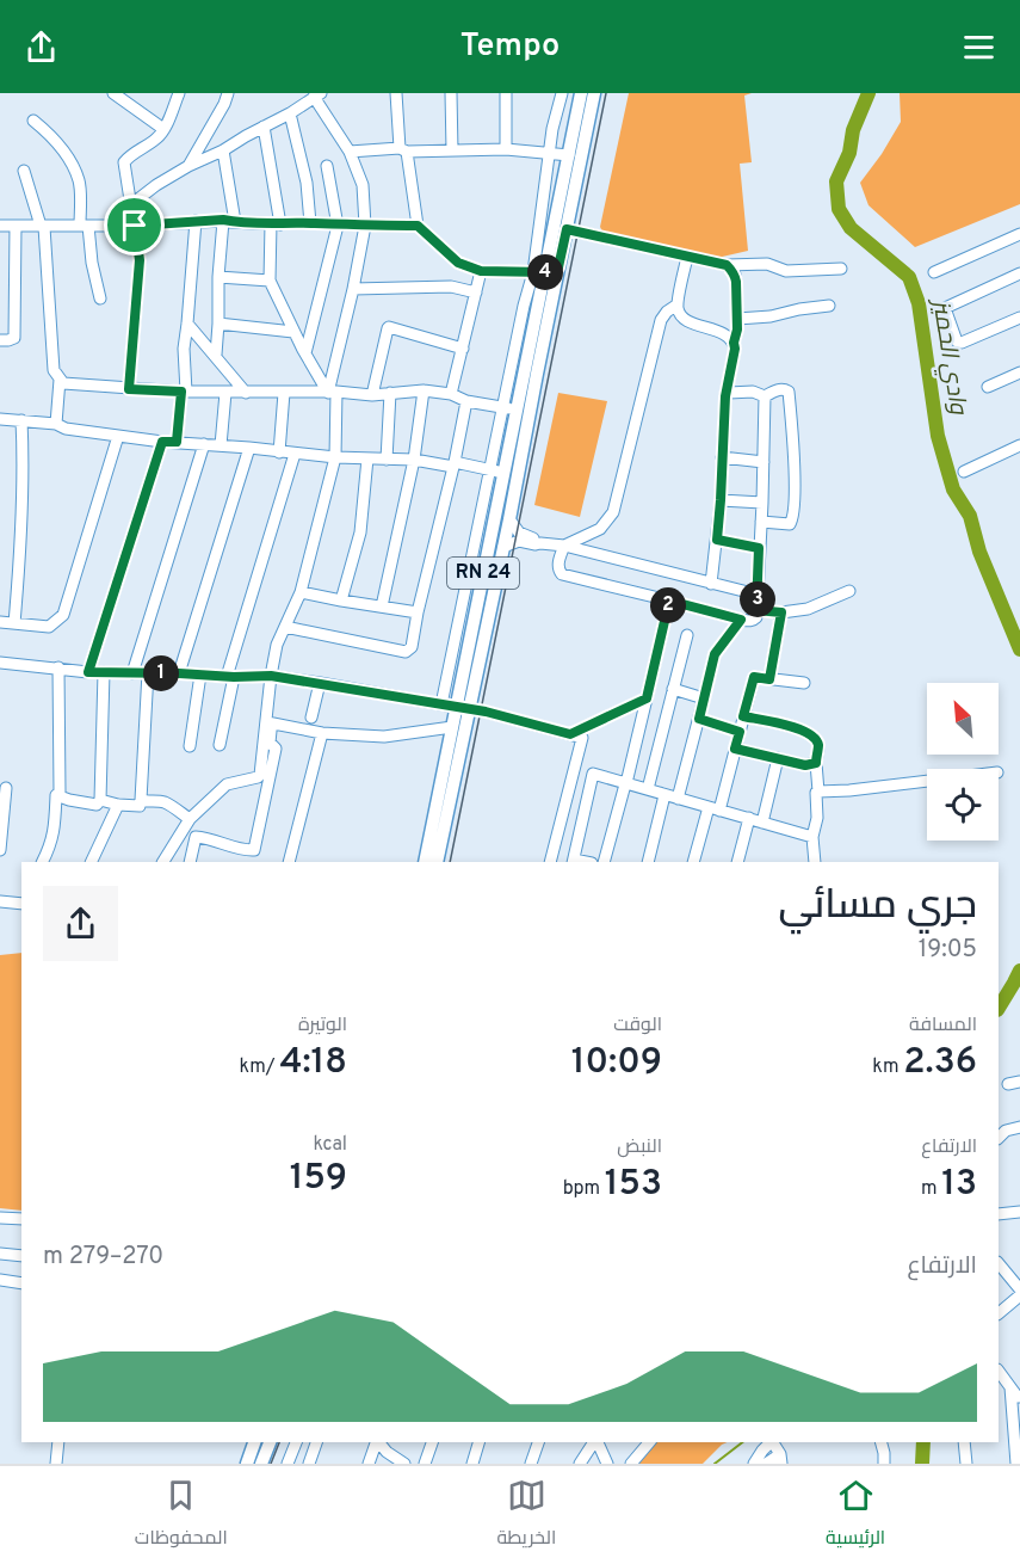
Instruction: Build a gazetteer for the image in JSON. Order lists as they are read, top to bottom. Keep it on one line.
{"streets":{"main road":["RN 24"]},"water":["وادي الحميز"],"north":"top left","page":{"header":"Tempo","pins":["4","3","2","1"],"heading":["جري مسائي","19:05"],"stats":[["المسافة","2.36 km"],["الوقت","10:09"],["الوتيرة","4:18 /km"],["الارتفاع","13 m"],["النبض","153 bpm"],["kcal","159"]],"chart":["الارتفاع","270–279 m"],"tabs":["الرئيسية","الخريطة","المحفوظات"]}}
